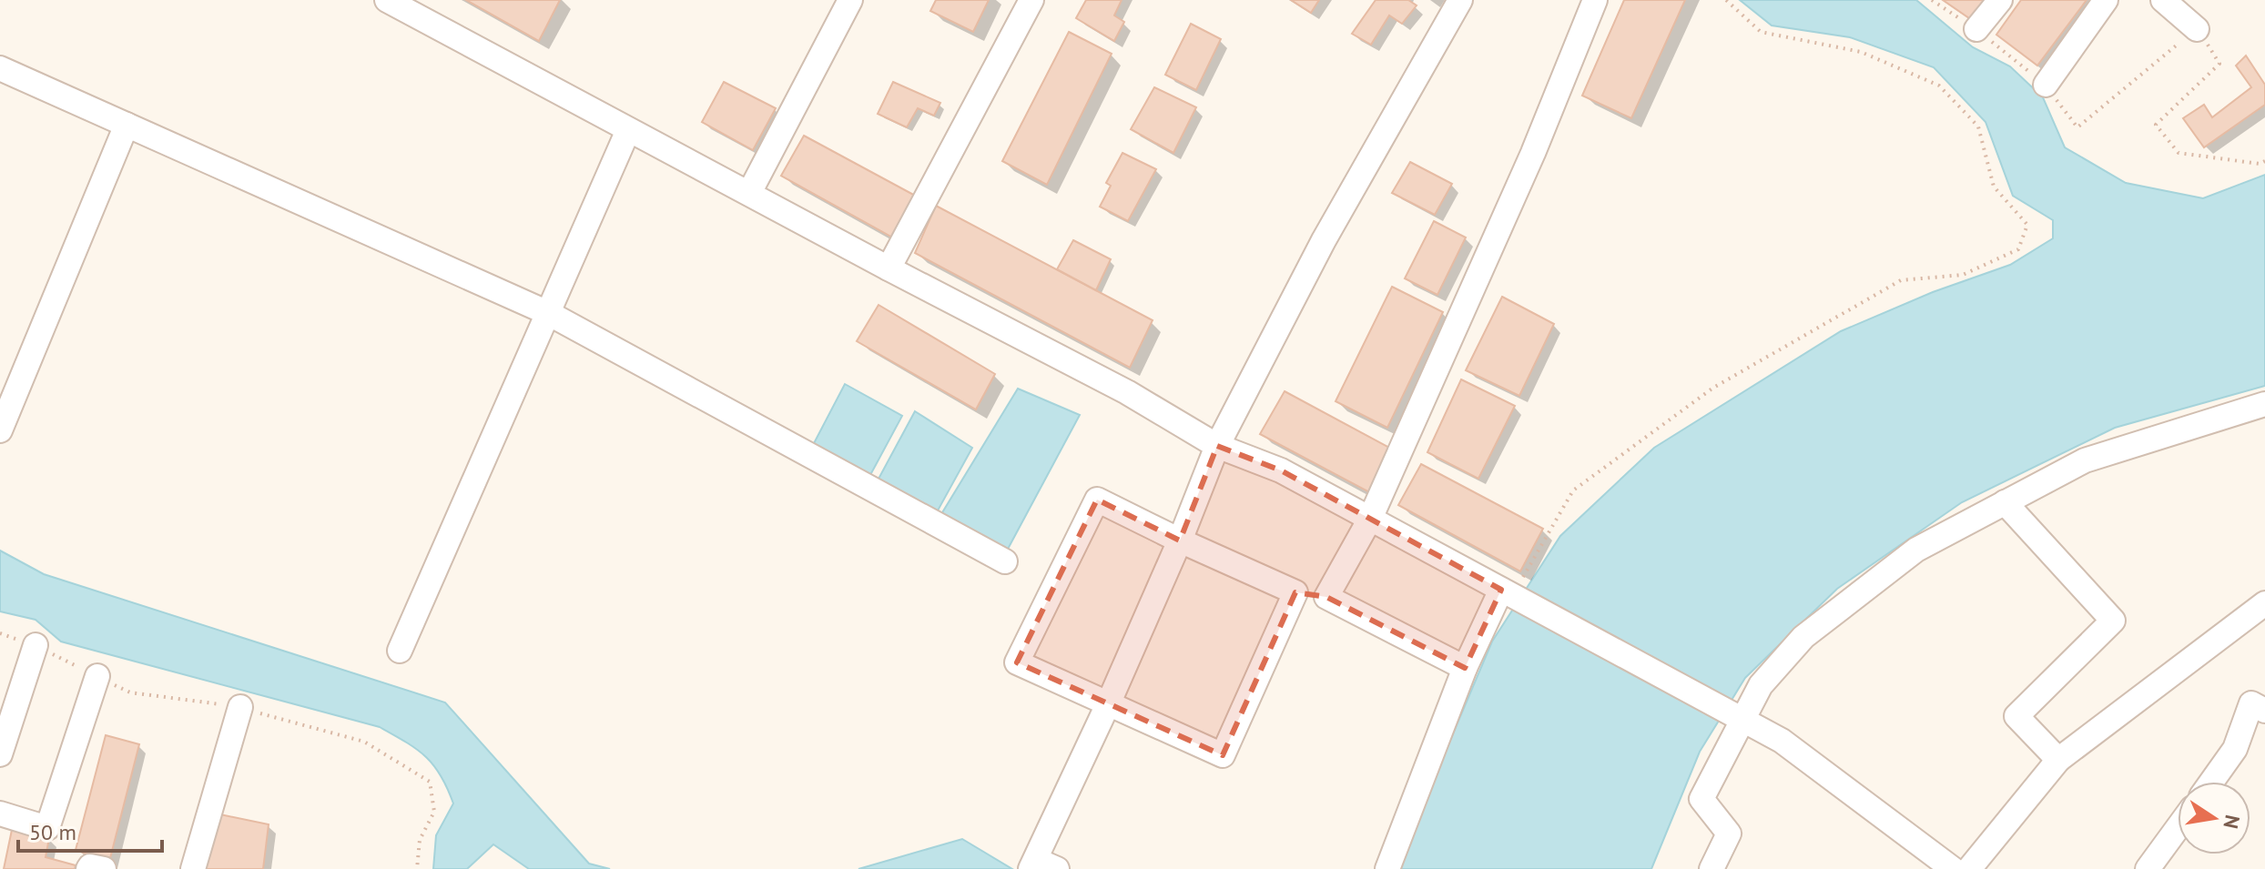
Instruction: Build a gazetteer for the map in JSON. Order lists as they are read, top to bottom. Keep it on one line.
{"scale_bar":"50 m","north":"right"}
